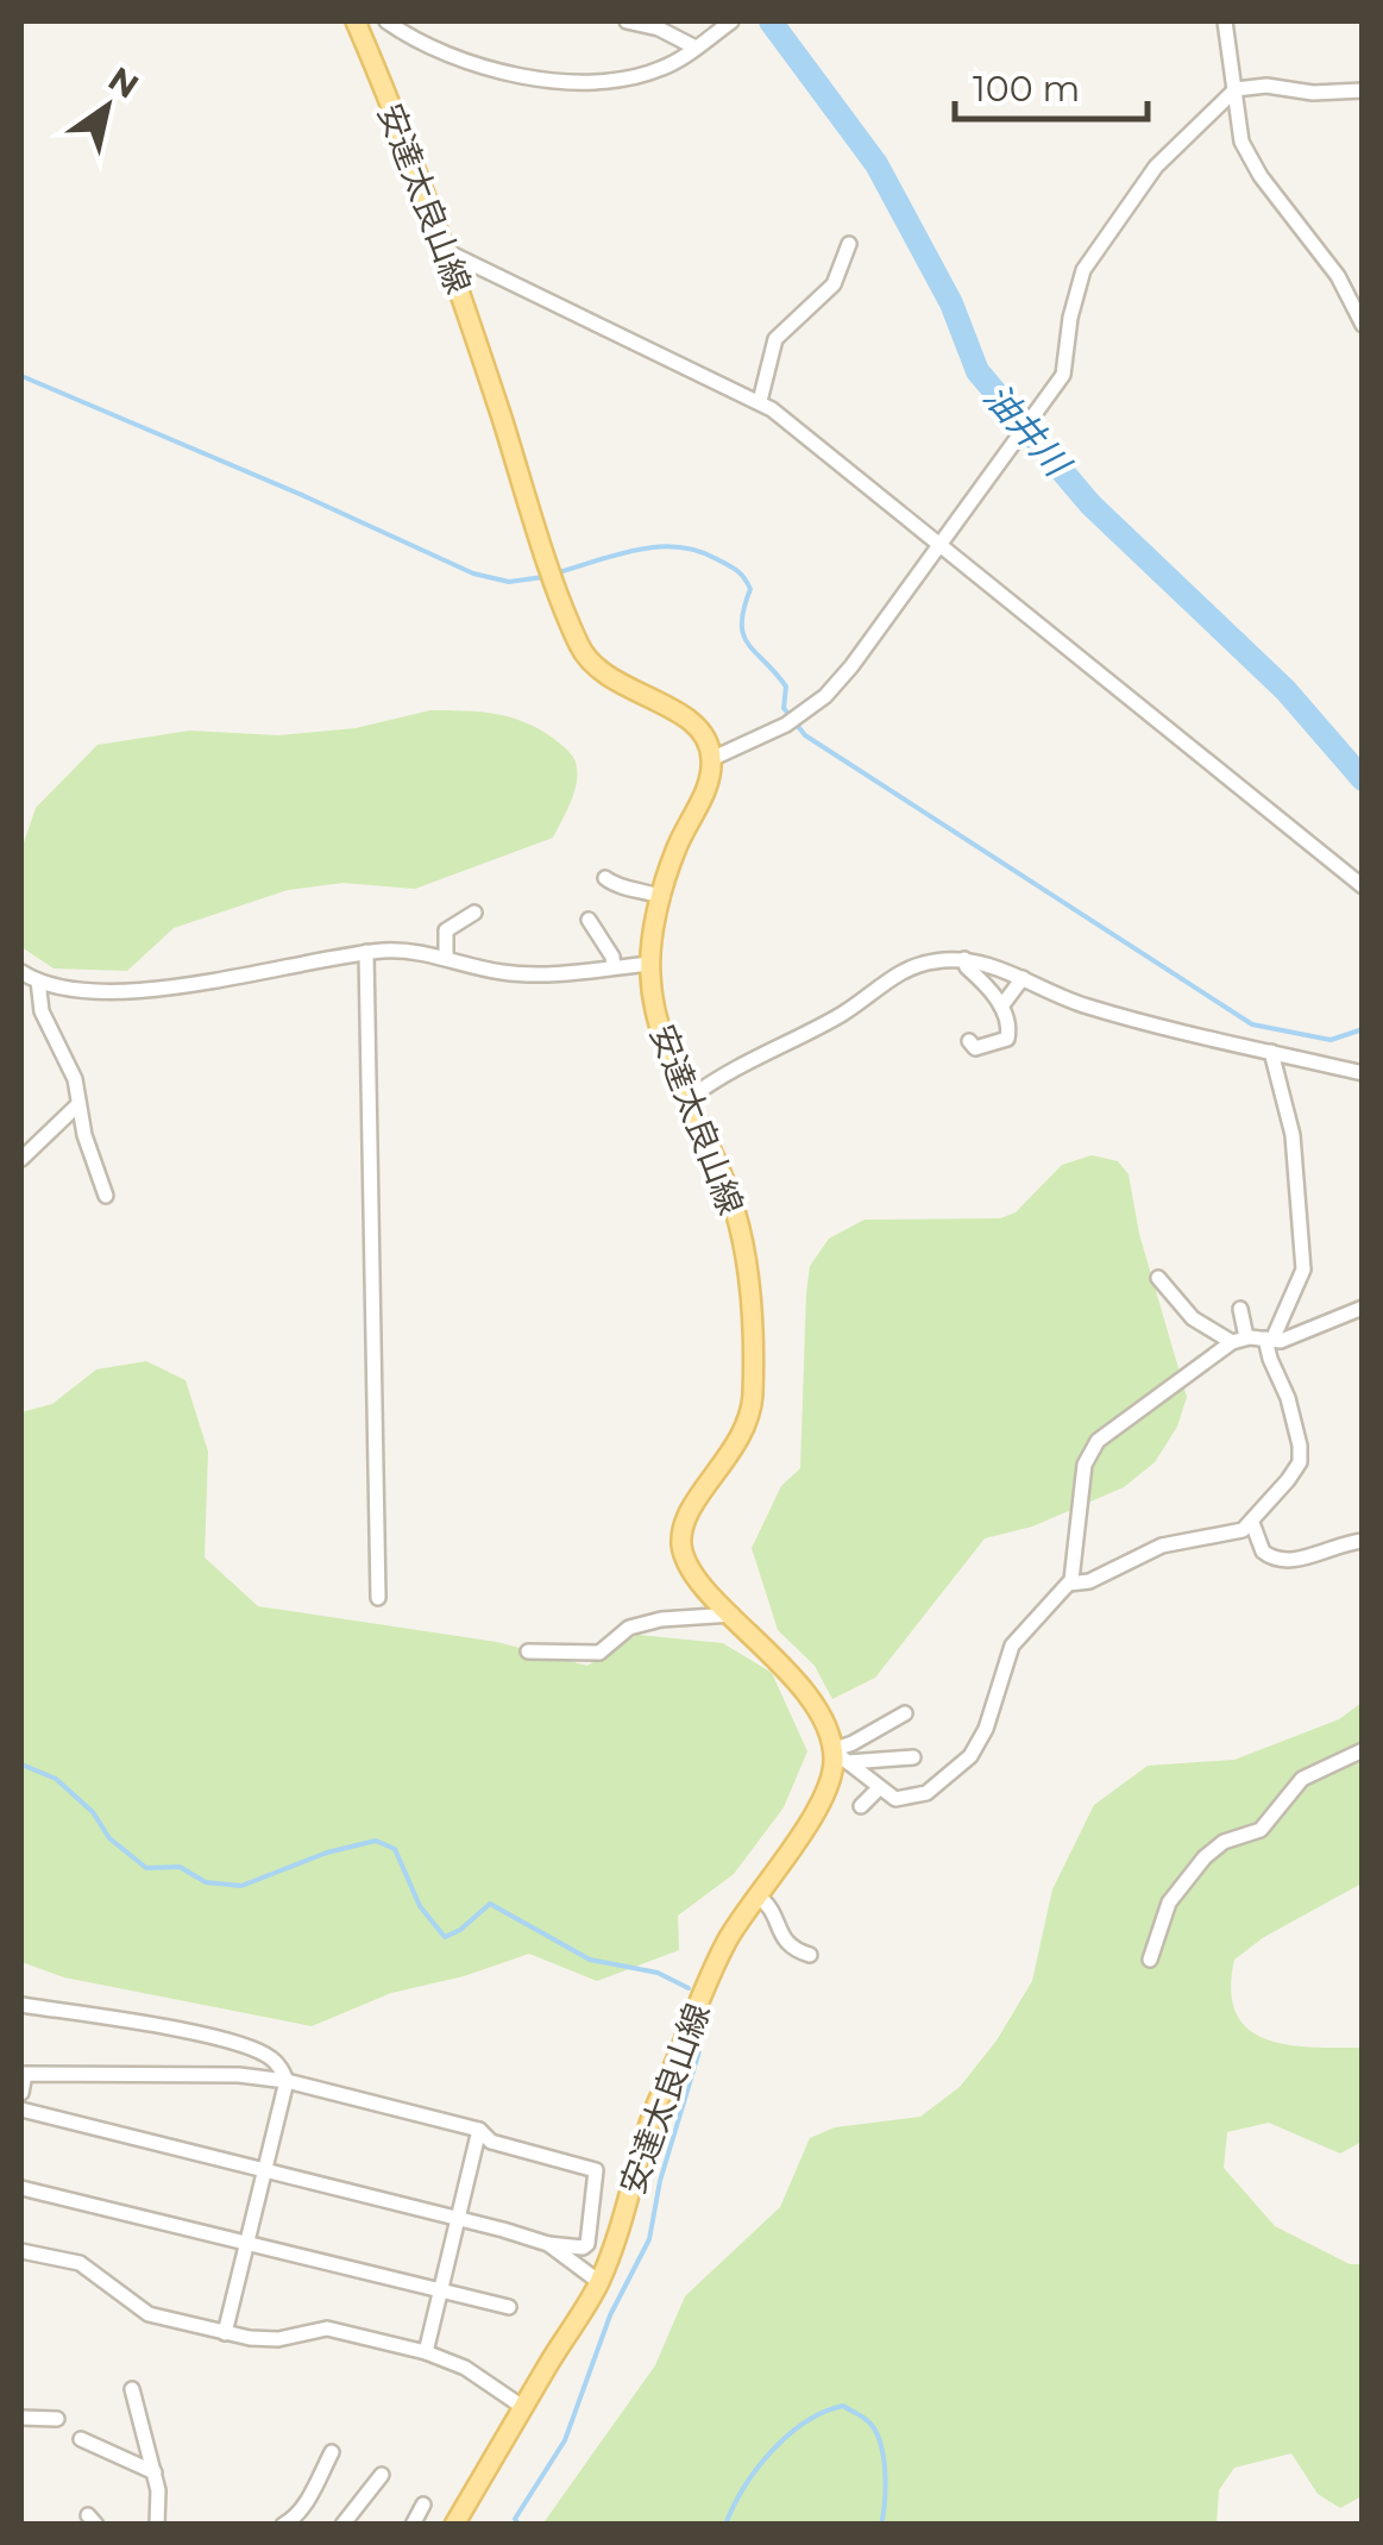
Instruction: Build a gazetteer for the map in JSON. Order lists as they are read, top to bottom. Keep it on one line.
{"streets":{"main road":["安達太良山線"]},"water":["油井川"],"scale_bar":"100 m","north":"top right"}
